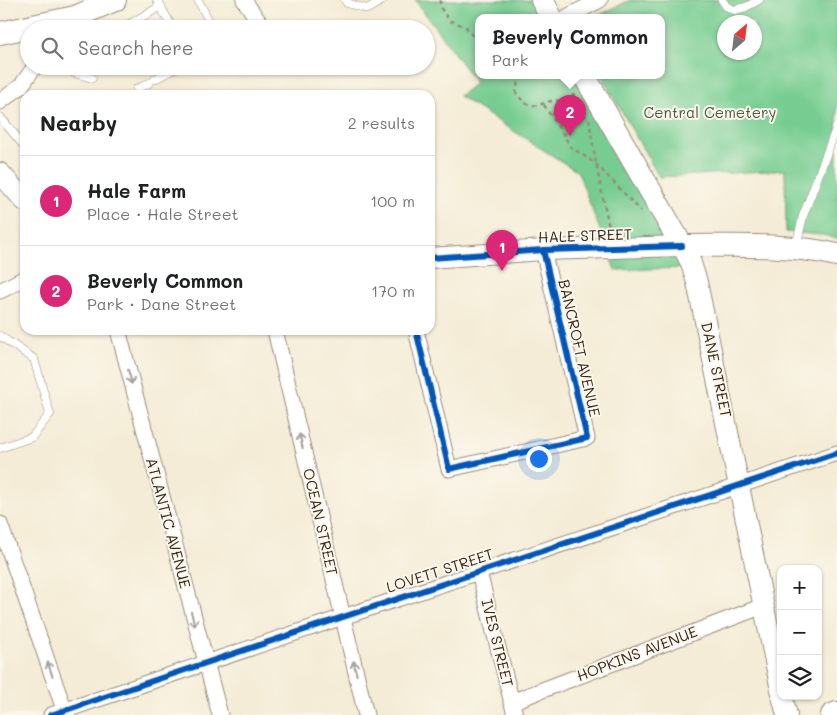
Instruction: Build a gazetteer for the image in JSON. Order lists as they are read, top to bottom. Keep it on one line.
{"streets":{"main road":["HALE STREET","DANE STREET"],"street":["BANCROFT AVENUE","OCEAN STREET","ATLANTIC AVENUE","LOVETT STREET","IVES STREET","HOPKINS AVENUE"]},"crossings":[["HALE STREET","BANCROFT AVENUE"],["HALE STREET","DANE STREET"],["DANE STREET","LOVETT STREET"],["DANE STREET","HOPKINS AVENUE"],["OCEAN STREET","LOVETT STREET"],["ATLANTIC AVENUE","LOVETT STREET"],["LOVETT STREET","IVES STREET"],["IVES STREET","HOPKINS AVENUE"]],"one_way":["OCEAN STREET","ATLANTIC AVENUE"],"parks":["Central Cemetery"],"north":"top right","page":{"popup":["Beverly Common","Park"],"search":"Search here","heading":["Nearby","2 results"],"pins":["2","1"],"list":[{"mark":"1","name":"Hale Farm","note":"Place · Hale Street","value":"100 m"},{"mark":"2","name":"Beverly Common","note":"Park · Dane Street","value":"170 m"}],"map_buttons":["+","−"]}}
